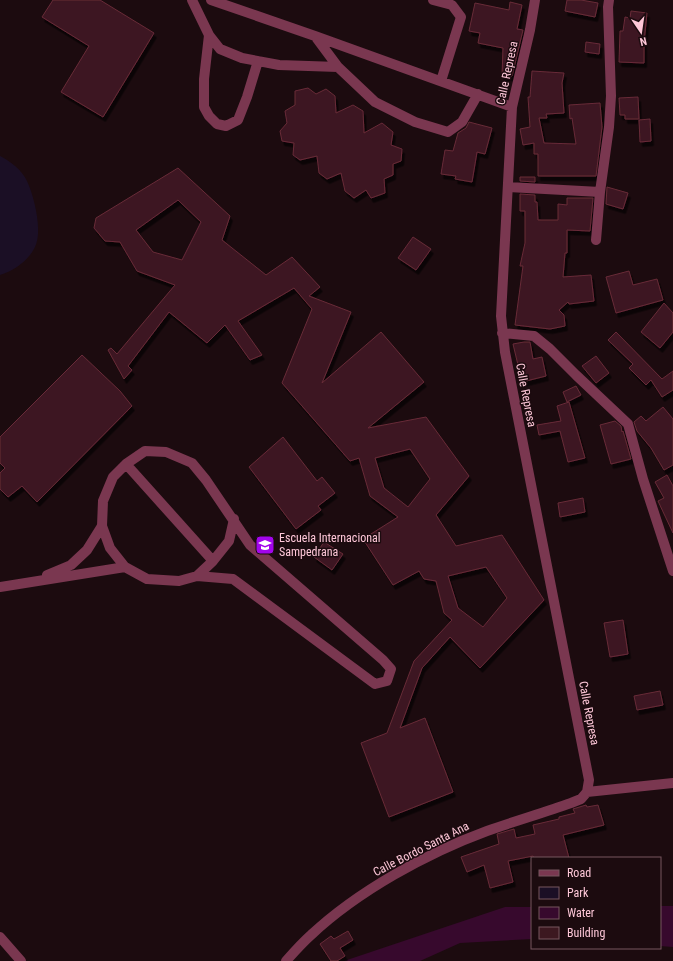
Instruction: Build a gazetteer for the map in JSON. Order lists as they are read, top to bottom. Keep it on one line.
{"streets":{"street":["Calle Represa","Calle Bordo Santa Ana"]},"crossings":[["Calle Represa","Calle Bordo Santa Ana"]],"places":{"school or university":["Escuela Internacional Sampedrana"]},"legend":["Road","Park","Water","Building"],"north":"bottom"}
